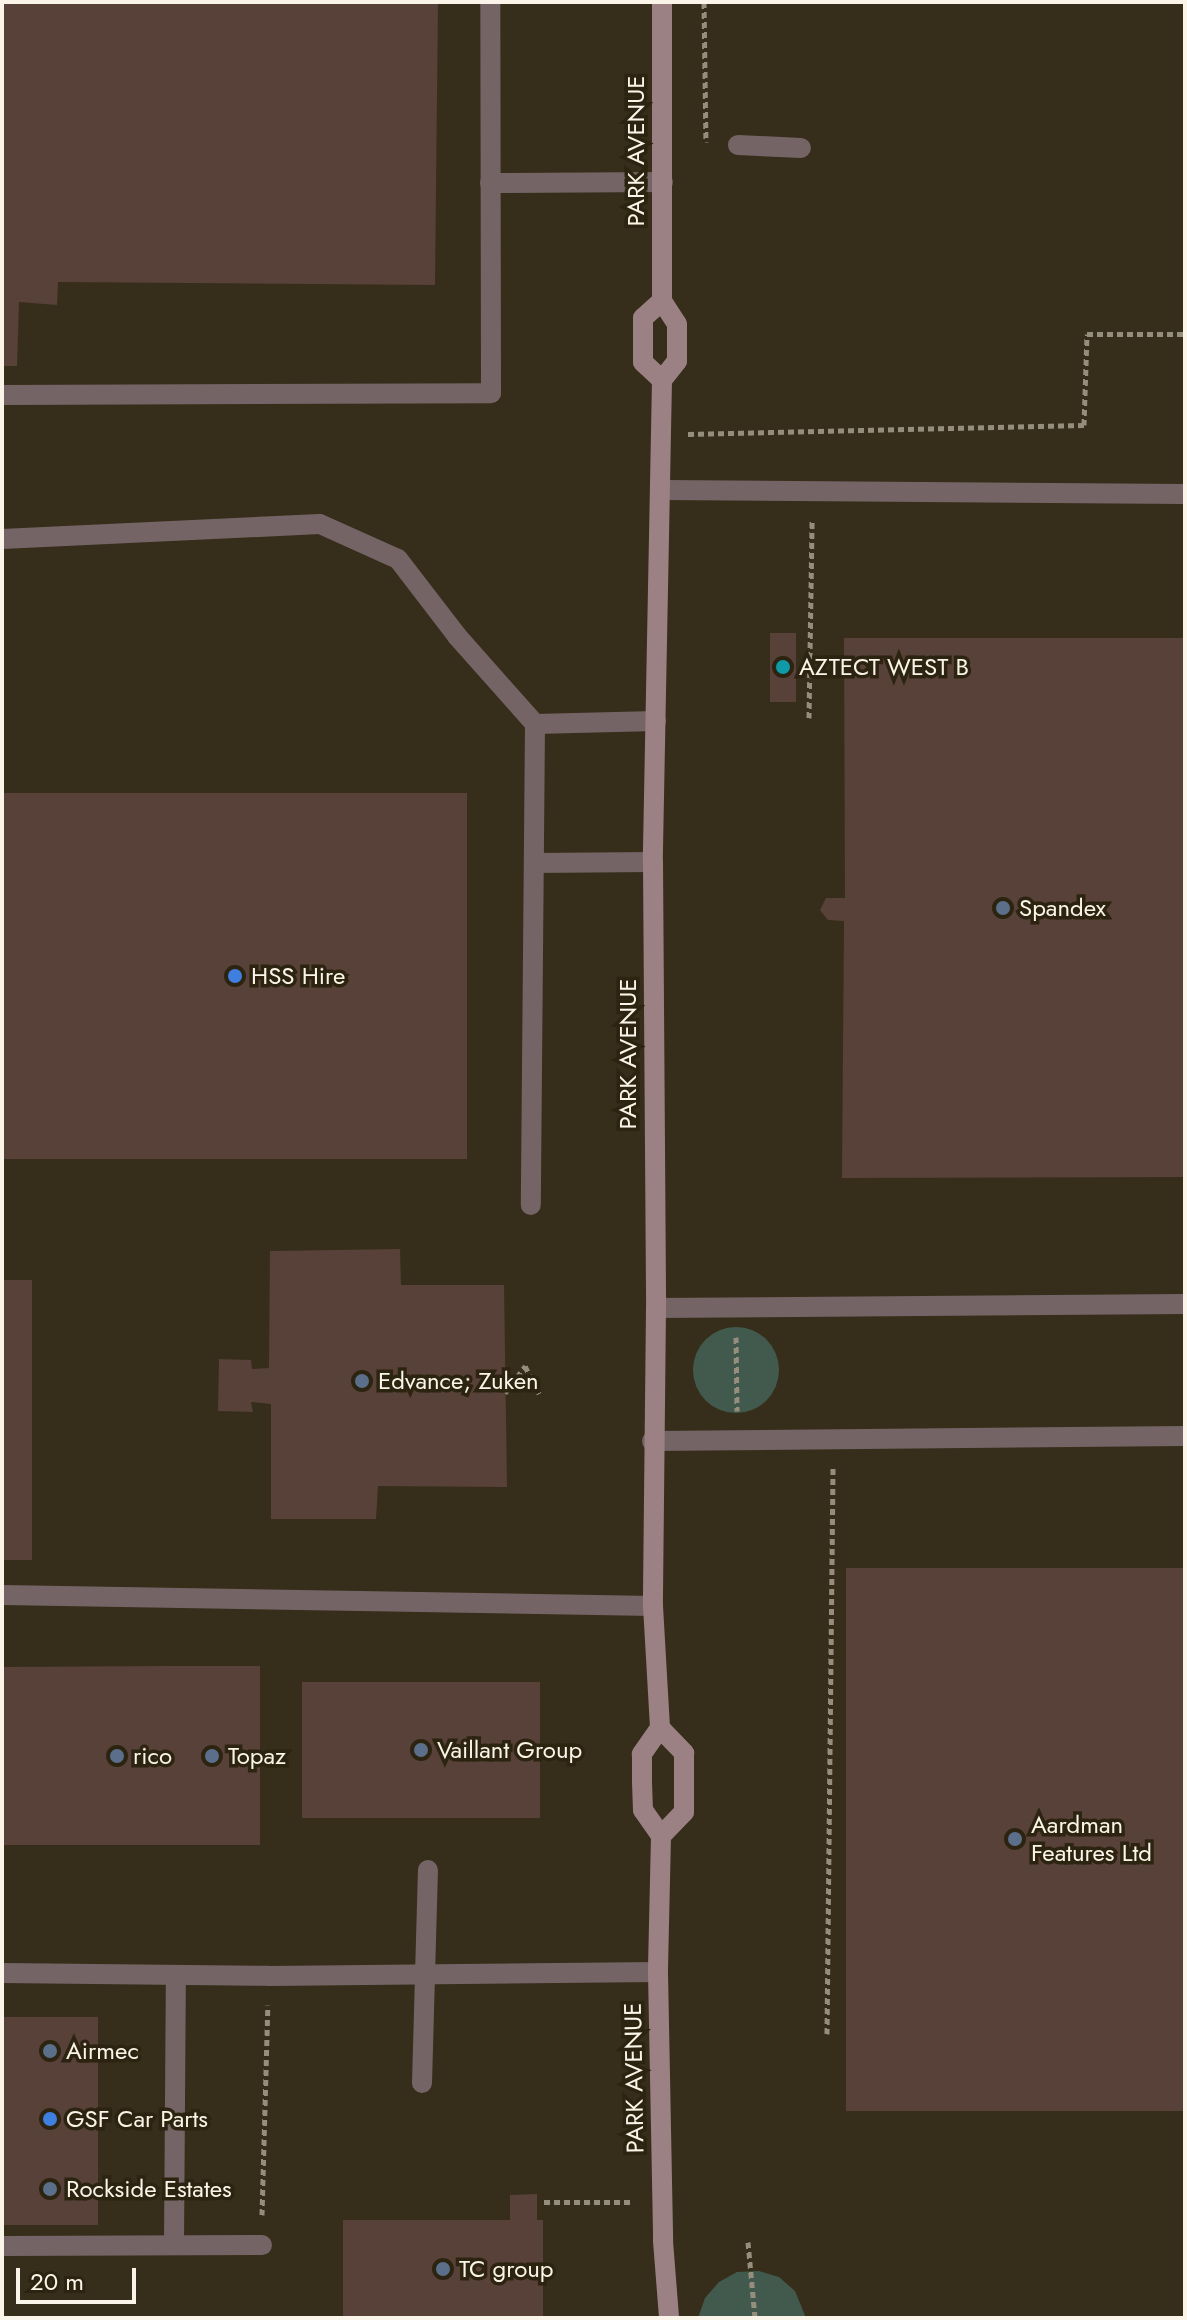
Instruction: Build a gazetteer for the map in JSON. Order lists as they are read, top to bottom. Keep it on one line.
{"streets":{"street":["PARK AVENUE"]},"places":["AZTECT WEST B","Spandex","HSS Hire","Edvance; Zuken","Vaillant Group","rico","Topaz","Aardman Features Ltd","Airmec","GSF Car Parts","Rockside Estates","TC group"],"scale_bar":"20 m"}
